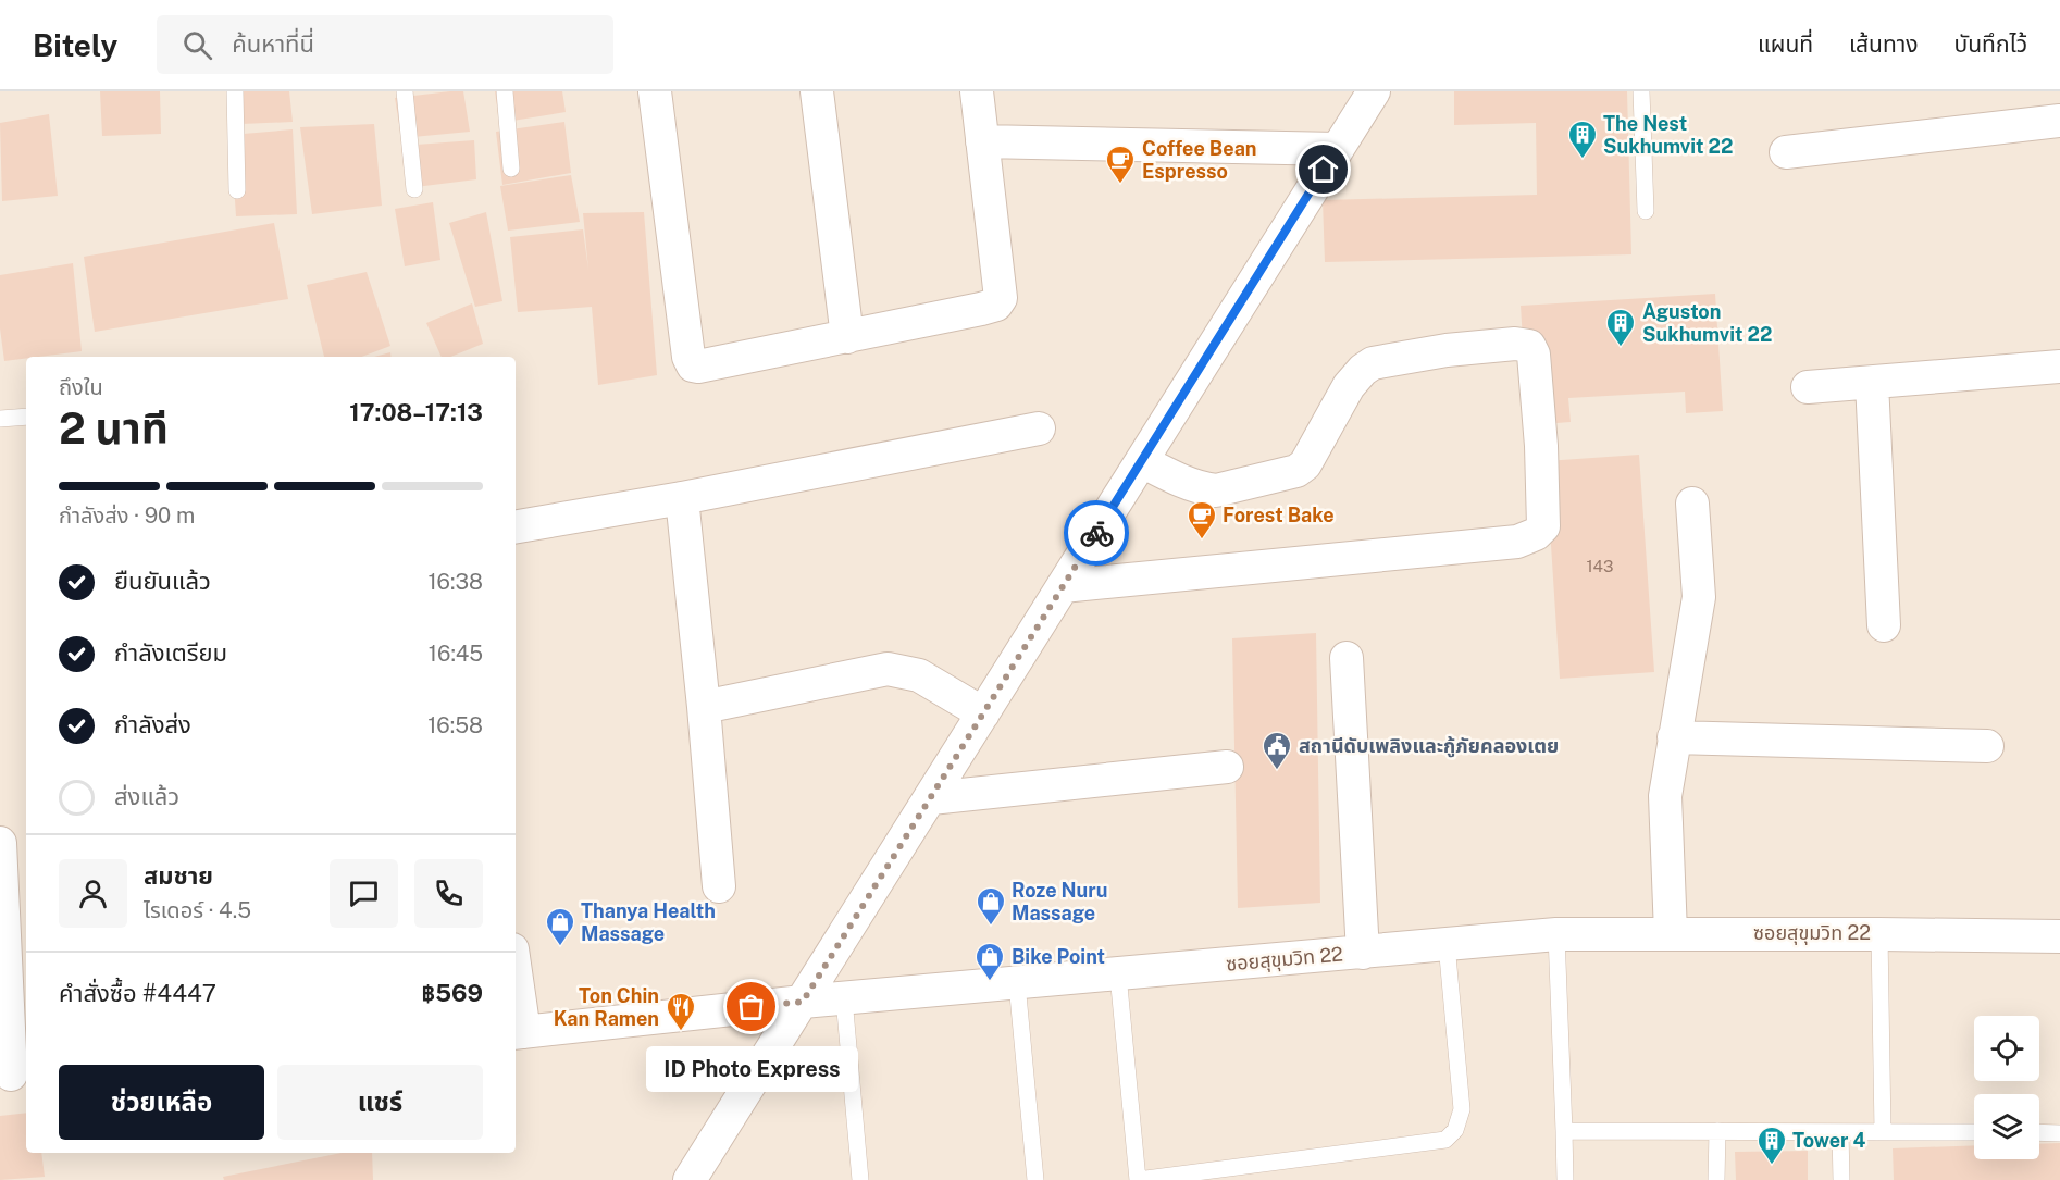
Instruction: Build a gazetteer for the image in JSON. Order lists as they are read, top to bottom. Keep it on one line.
{"streets":{"street":["ซอยสุขุมวิท 22"]},"places":{"building":["The Nest Sukhumvit 22","Aguston Sukhumvit 22","Tower 4"],"cafe":["Coffee Bean Espresso","Forest Bake"],"public building":["สถานีดับเพลิงและกู้ภัยคลองเตย"],"shop":["Roze Nuru Massage","Thanya Health Massage","Bike Point"],"other":["ID Photo Express"],"restaurant":["Ton Chin Kan Ramen"]},"house_numbers":["143"],"page":{"header":"Bitely","search":"ค้นหาที่นี่","nav":["แผนที่","เส้นทาง","บันทึกไว้"],"heading":["2 นาที","ถึงใน","17:08–17:13"],"panel":["สมชาย","ไรเดอร์ · 4.5","คำสั่งซื้อ #4447","฿569"],"bar":"กำลังส่ง · 90 m","list":[["ยืนยันแล้ว","16:38"],["กำลังเตรียม","16:45"],["กำลังส่ง","16:58"],"ส่งแล้ว"],"bubble":"ID Photo Express","buttons":["ช่วยเหลือ","แชร์"]}}
